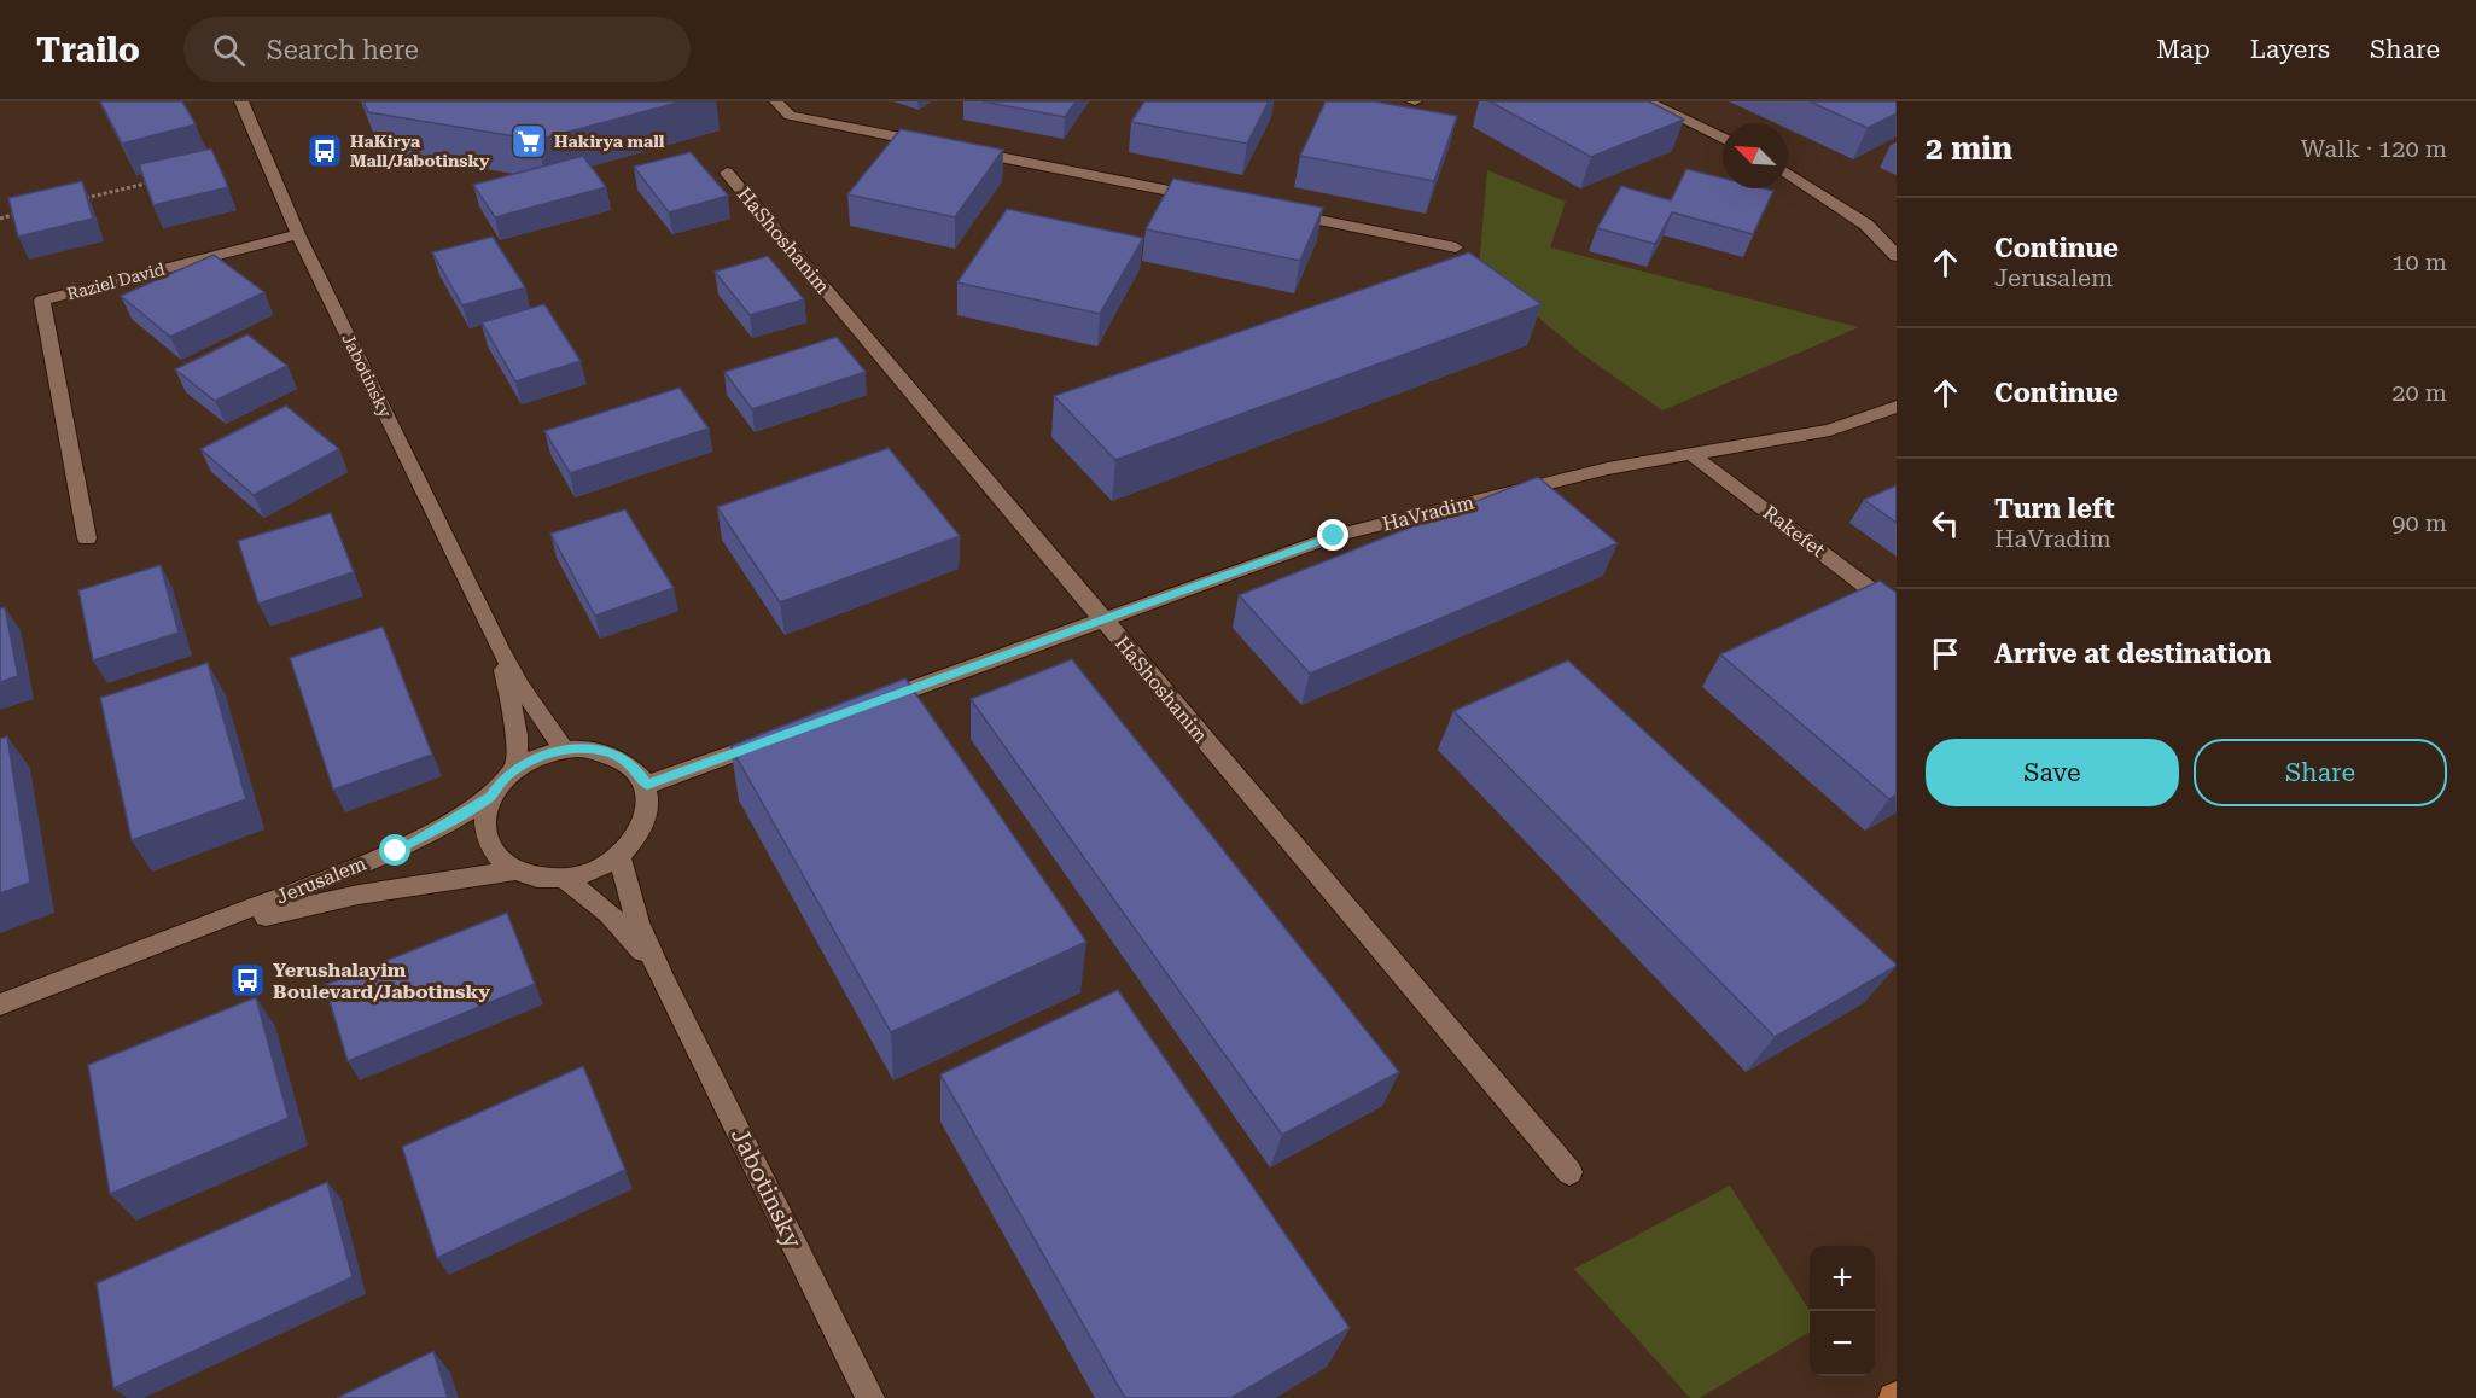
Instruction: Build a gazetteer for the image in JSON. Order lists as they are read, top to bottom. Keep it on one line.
{"streets":{"street":["HaShoshanim","Raziel David","Jabotinsky","HaVradim","Rakefet","Jerusalem"]},"crossings":[["HaShoshanim","HaVradim"],["Raziel David","Jabotinsky"],["Jabotinsky","Jerusalem"],["HaVradim","Rakefet"]],"places":{"supermarket":["Hakirya mall"],"bus stop":["HaKirya Mall/Jabotinsky","Yerushalayim Boulevard/Jabotinsky"]},"north":"top left","page":{"header":"Trailo","search":"Search here","nav":["Map","Layers","Share"],"heading":["2 min","Walk · 120 m"],"list":[["Continue","Jerusalem","10 m"],["Continue","20 m"],["Turn left","HaVradim","90 m"],"Arrive at destination"],"buttons":["Save","Share"],"map_buttons":["+","−"]}}
